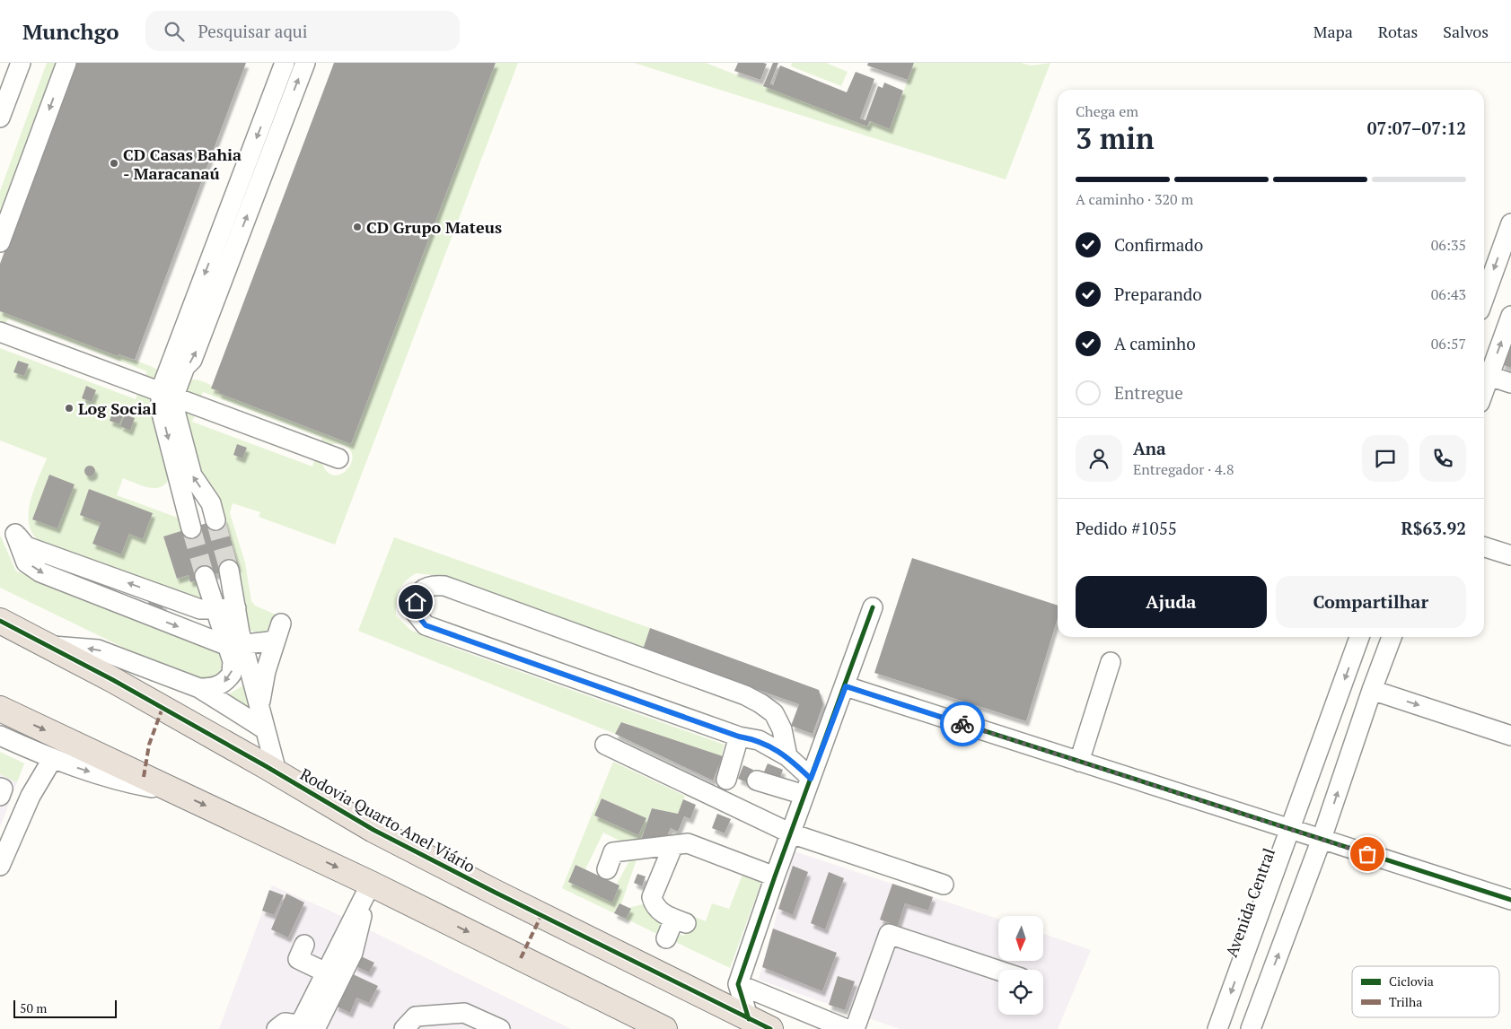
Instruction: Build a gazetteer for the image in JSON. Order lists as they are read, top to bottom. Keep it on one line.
{"streets":{"highway":["Rodovia Quarto Anel Viário"],"street":["Avenida Central"]},"places":["CD Casas Bahia - Maracanaú","CD Grupo Mateus","Log Social"],"legend":["Ciclovia","Trilha"],"scale_bar":"50 m","north":"bottom","page":{"header":"Munchgo","search":"Pesquisar aqui","nav":["Mapa","Rotas","Salvos"],"heading":["3 min","Chega em","07:07–07:12"],"panel":["Ana","Entregador · 4.8","Pedido #1055","R$63.92"],"bar":"A caminho · 320 m","list":[["Confirmado","06:35"],["Preparando","06:43"],["A caminho","06:57"],"Entregue"],"buttons":["Ajuda","Compartilhar"],"scale":"50 m"}}
